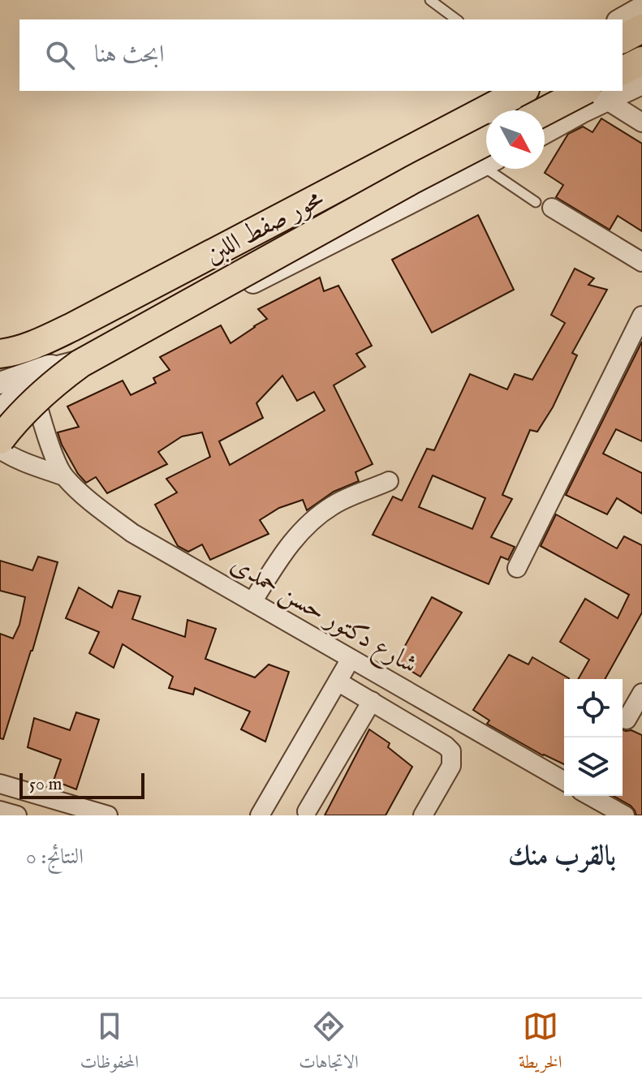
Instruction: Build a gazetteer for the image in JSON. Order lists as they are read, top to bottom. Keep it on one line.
{"streets":{"main road":["محور صفط اللبن"],"street":["شارع دكتور حسن حمدى"]},"scale_bar":"50 m","north":"bottom right","page":{"search":"ابحث هنا","scale":"50 m","heading":["بالقرب منك","النتائج: 0"],"nav":["الخريطة","الاتجاهات","المحفوظات"]}}
